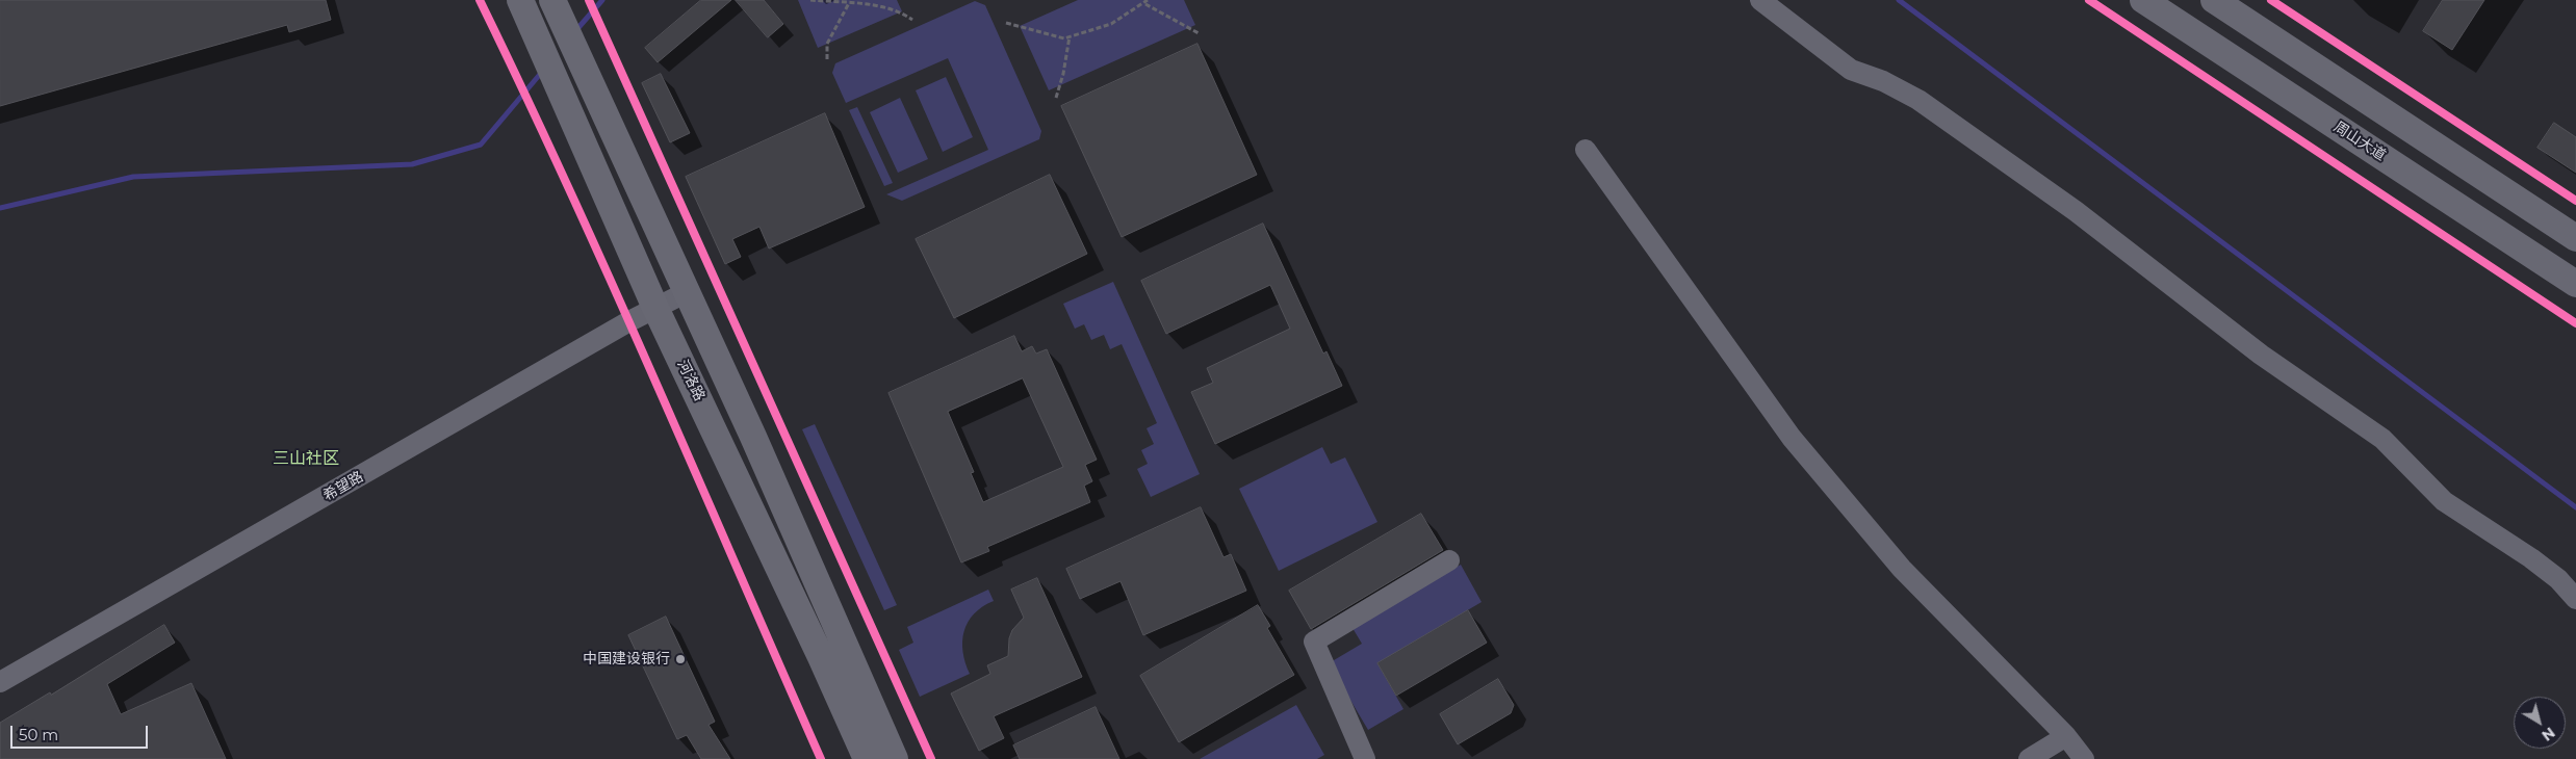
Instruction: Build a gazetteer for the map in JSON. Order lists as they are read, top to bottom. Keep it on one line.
{"streets":{"main road":["周山大道","河洛路"],"street":["希望路"]},"crossings":[["河洛路","希望路"]],"districts":["三山社区"],"places":["中国建设银行"],"scale_bar":"50 m","north":"bottom right"}
